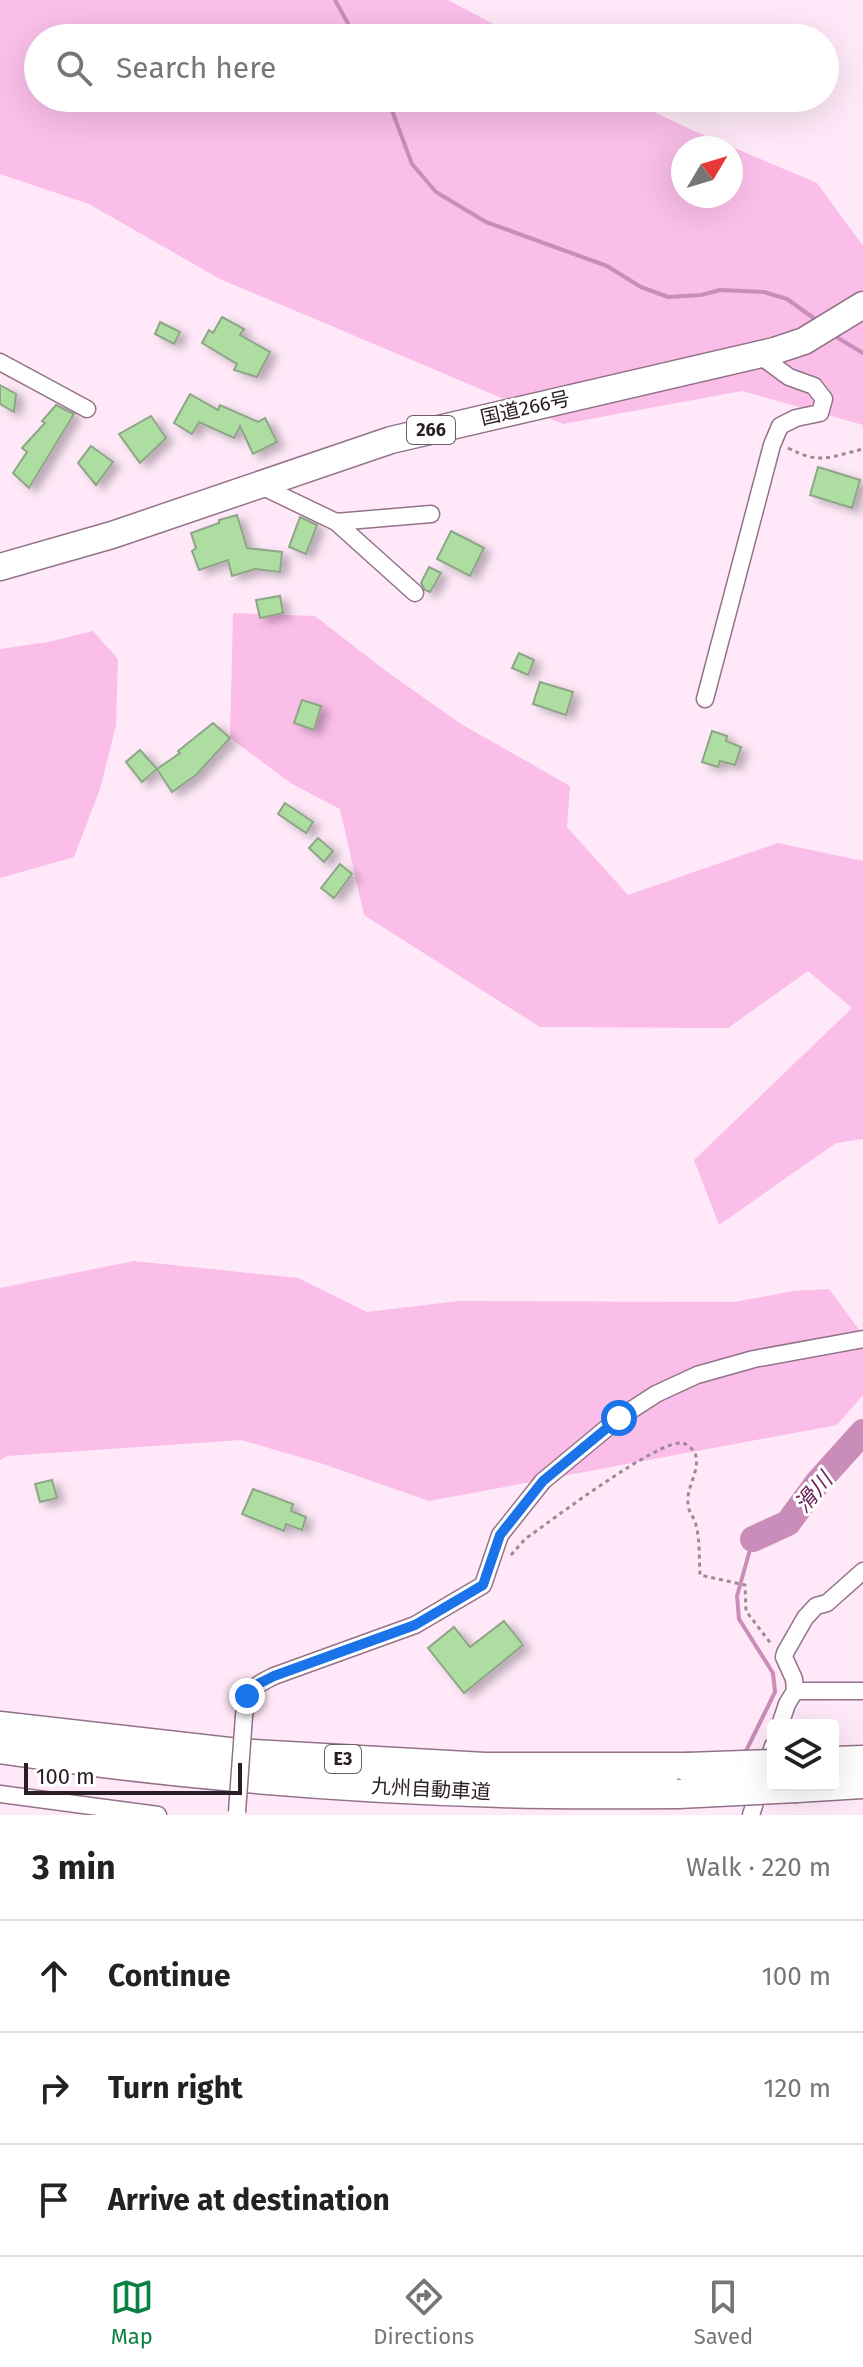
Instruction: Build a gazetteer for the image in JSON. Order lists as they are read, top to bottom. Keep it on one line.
{"streets":{"highway":["国道266号","266","E3","九州自動車道"]},"water":["滑川"],"scale_bar":"100 m","north":"top right","page":{"search":"Search here","scale":"100 m","heading":["3 min","Walk · 220 m"],"list":[["Continue","100 m"],["Turn right","120 m"],"Arrive at destination"],"nav":["Map","Directions","Saved"]}}
